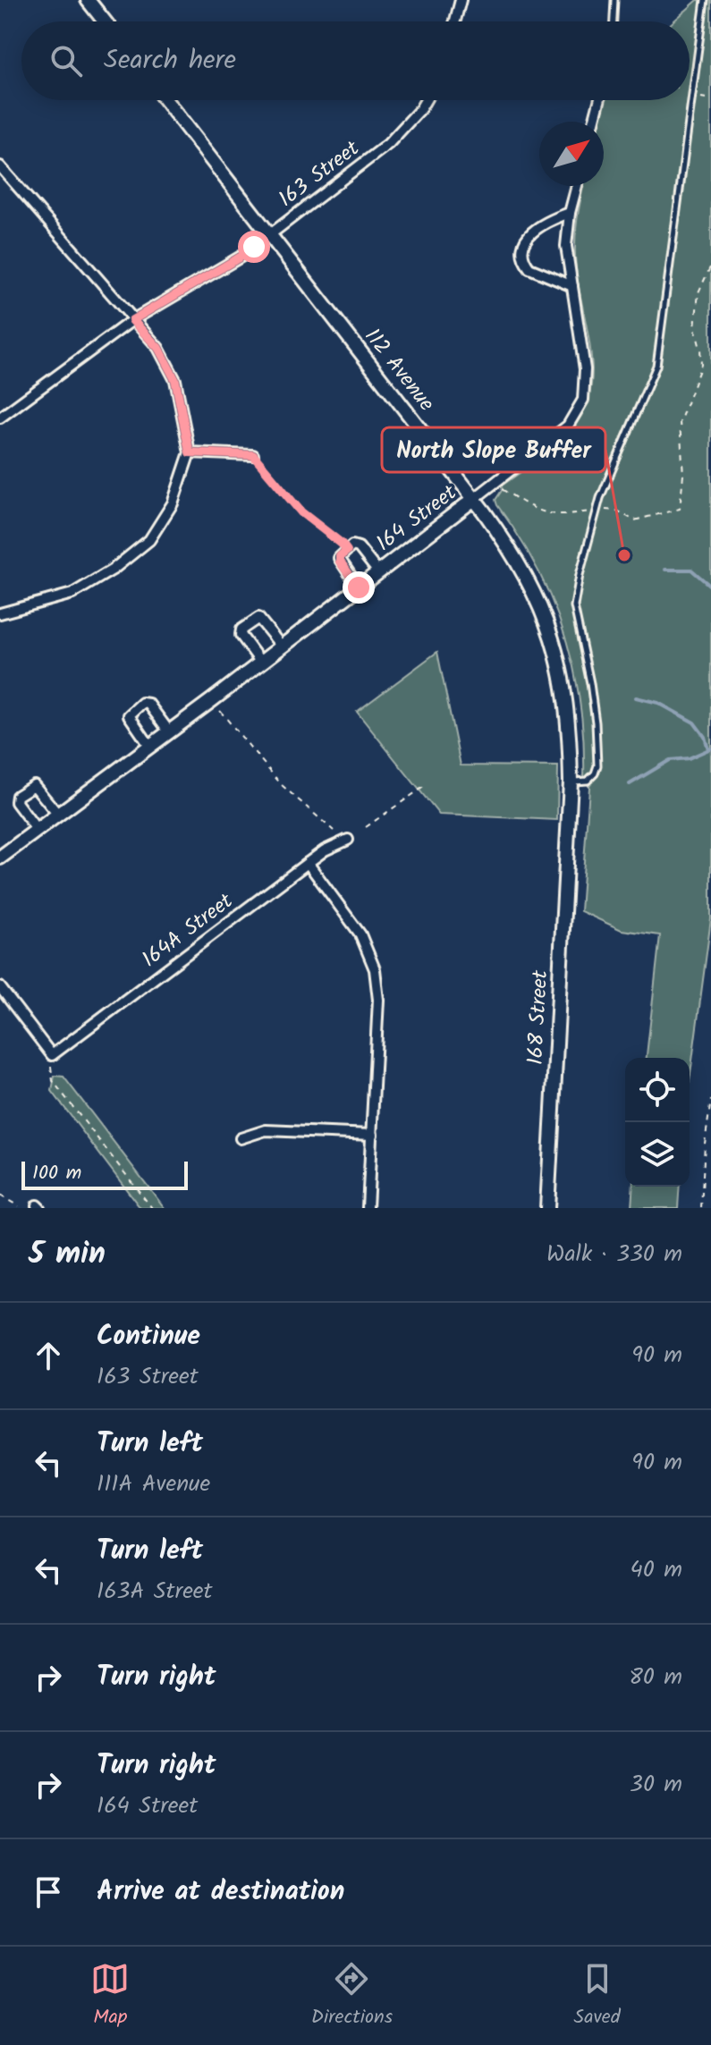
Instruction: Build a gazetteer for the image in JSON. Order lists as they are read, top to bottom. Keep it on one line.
{"streets":{"street":["163 Street","112 Avenue","164 Street","164A Street","168 Street"]},"crossings":[["163 Street","112 Avenue"],["112 Avenue","164 Street"],["112 Avenue","168 Street"]],"places":["North Slope Buffer"],"scale_bar":"100 m","north":"top right","page":{"search":"Search here","scale":"100 m","heading":["5 min","Walk · 330 m"],"list":[["Continue","163 Street","90 m"],["Turn left","111A Avenue","90 m"],["Turn left","163A Street","40 m"],["Turn right","80 m"],["Turn right","164 Street","30 m"],"Arrive at destination"],"nav":["Map","Directions","Saved"]}}
